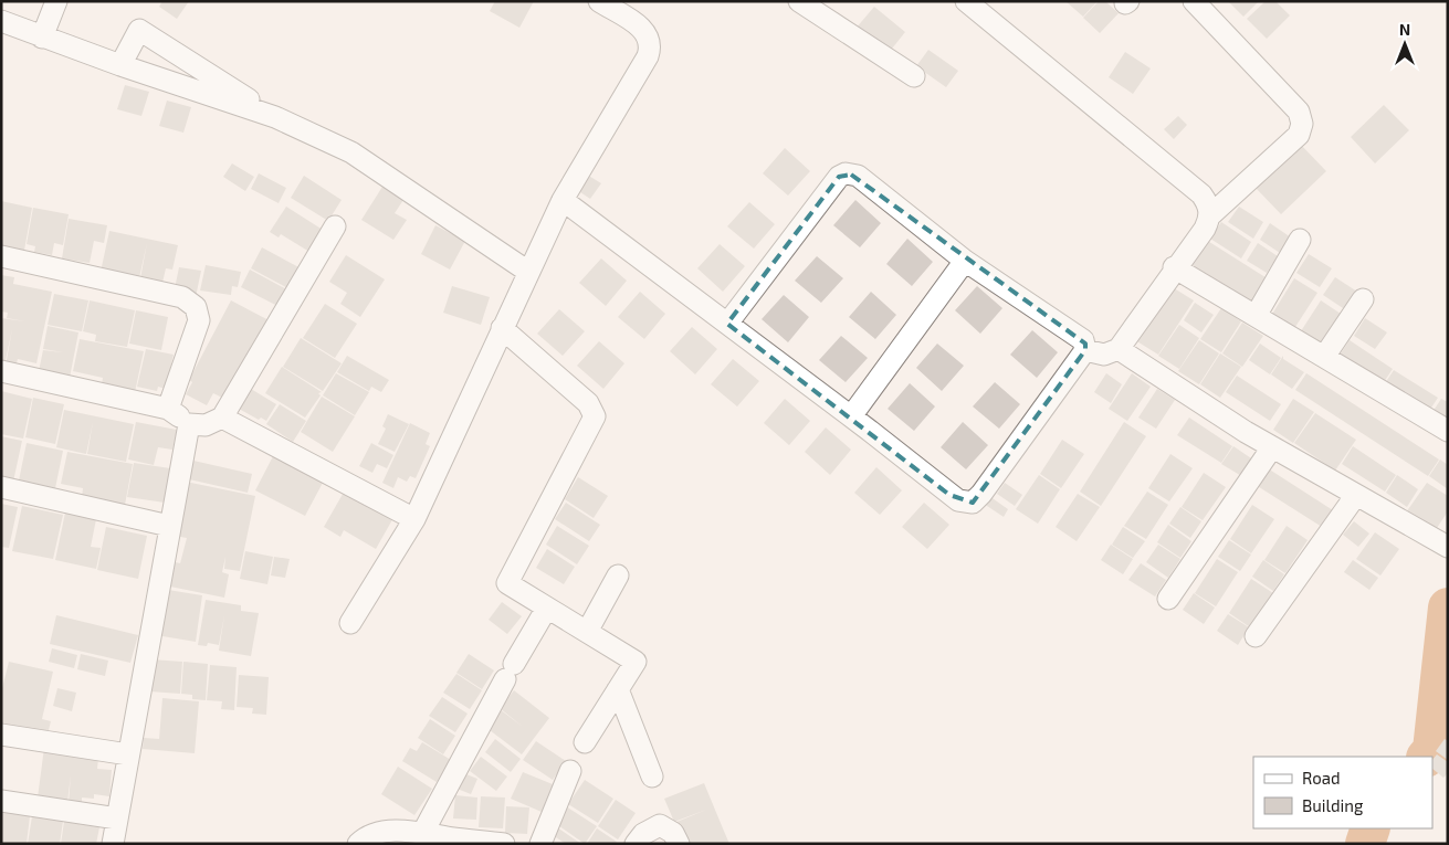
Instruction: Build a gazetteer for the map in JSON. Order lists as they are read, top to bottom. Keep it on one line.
{"legend":["Road","Building"],"north":"top"}
